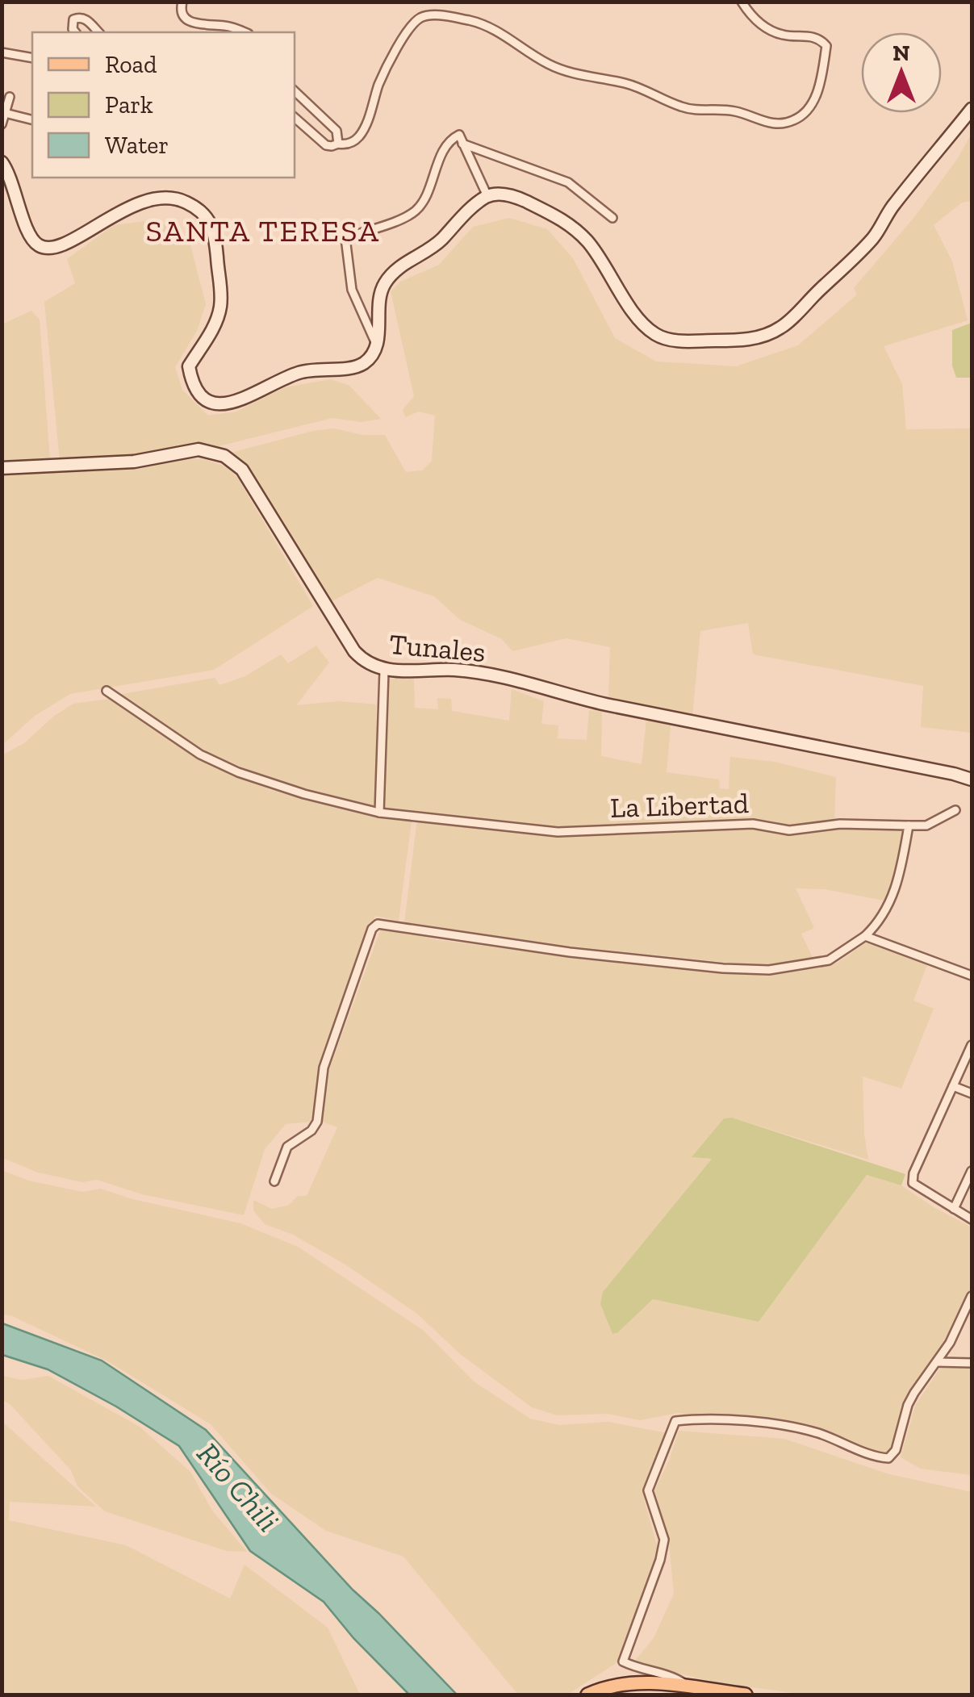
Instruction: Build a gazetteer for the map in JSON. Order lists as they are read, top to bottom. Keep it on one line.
{"streets":{"street":["Tunales","La Libertad"]},"districts":["SANTA TERESA"],"water":["Río Chili"],"legend":["Road","Park","Water"],"north":"top"}
